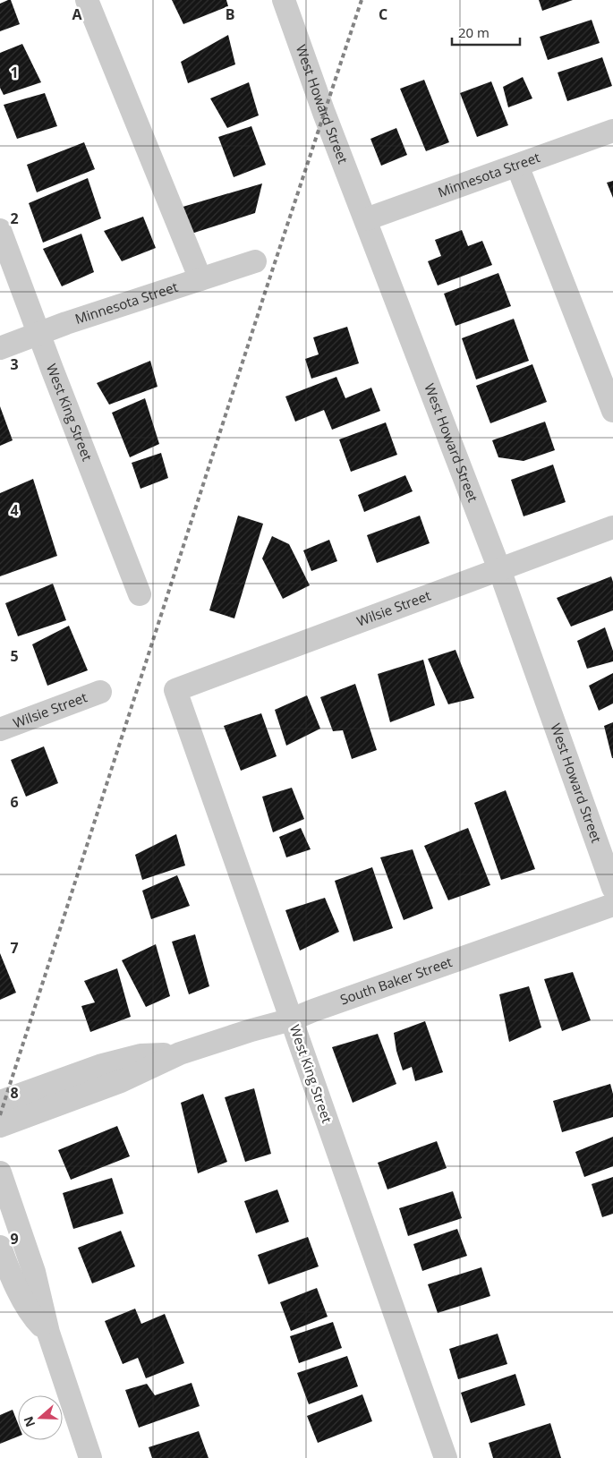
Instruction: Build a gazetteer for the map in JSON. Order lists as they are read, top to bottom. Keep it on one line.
{"streets":{"street":["West Howard Street","Minnesota Street","West King Street","Wilsie Street","South Baker Street"]},"crossings":[["West Howard Street","Minnesota Street"],["West Howard Street","Wilsie Street"],["Minnesota Street","West King Street"],["West King Street","Wilsie Street"],["West King Street","South Baker Street"]],"scale_bar":"20 m","north":"left","grid":{"columns":["A","B","C"],"rows":["1","2","3","4","5","6","7","8","9"]}}
